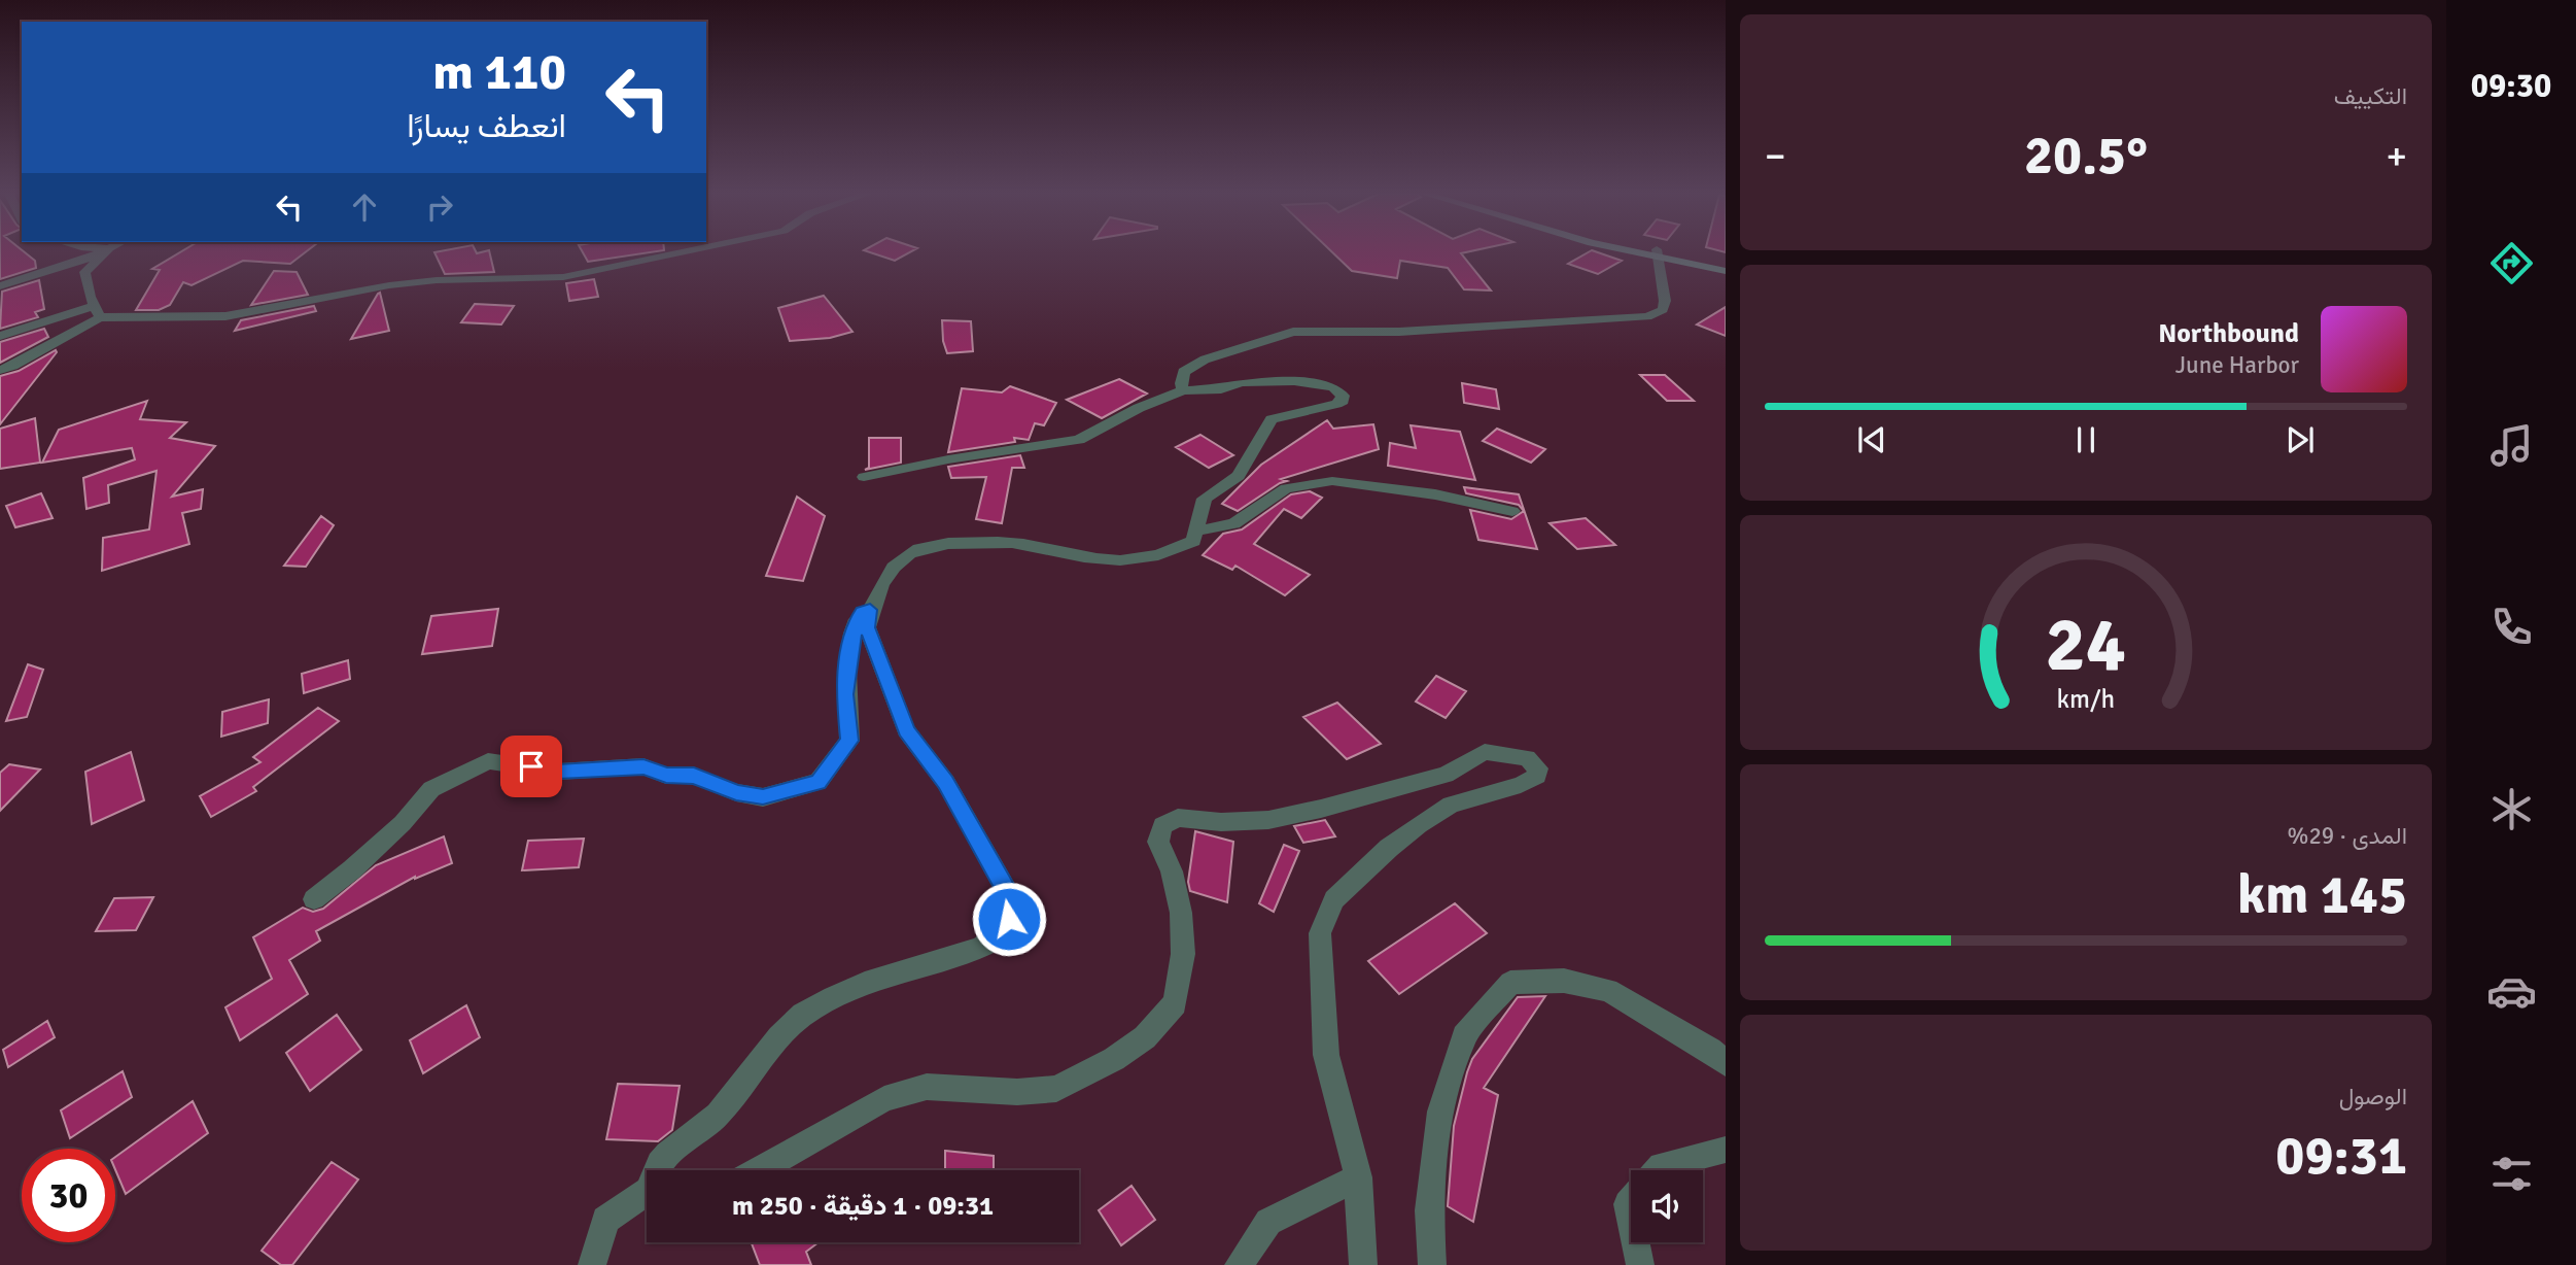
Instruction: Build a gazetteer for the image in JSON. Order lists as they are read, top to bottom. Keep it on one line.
{"page":{"tabs":"09:30","tile":["التكييف",["المدى · 29%","145 km"],["الوصول","09:31"]],"turn":["110 m","انعطف يسارًا"],"heat":["−","20.5°","+"],"song":["Northbound","June Harbor"],"limit":"30","trip":"09:31 · 1 دقيقة · 250 m","gauge":["24","km/h"]}}
